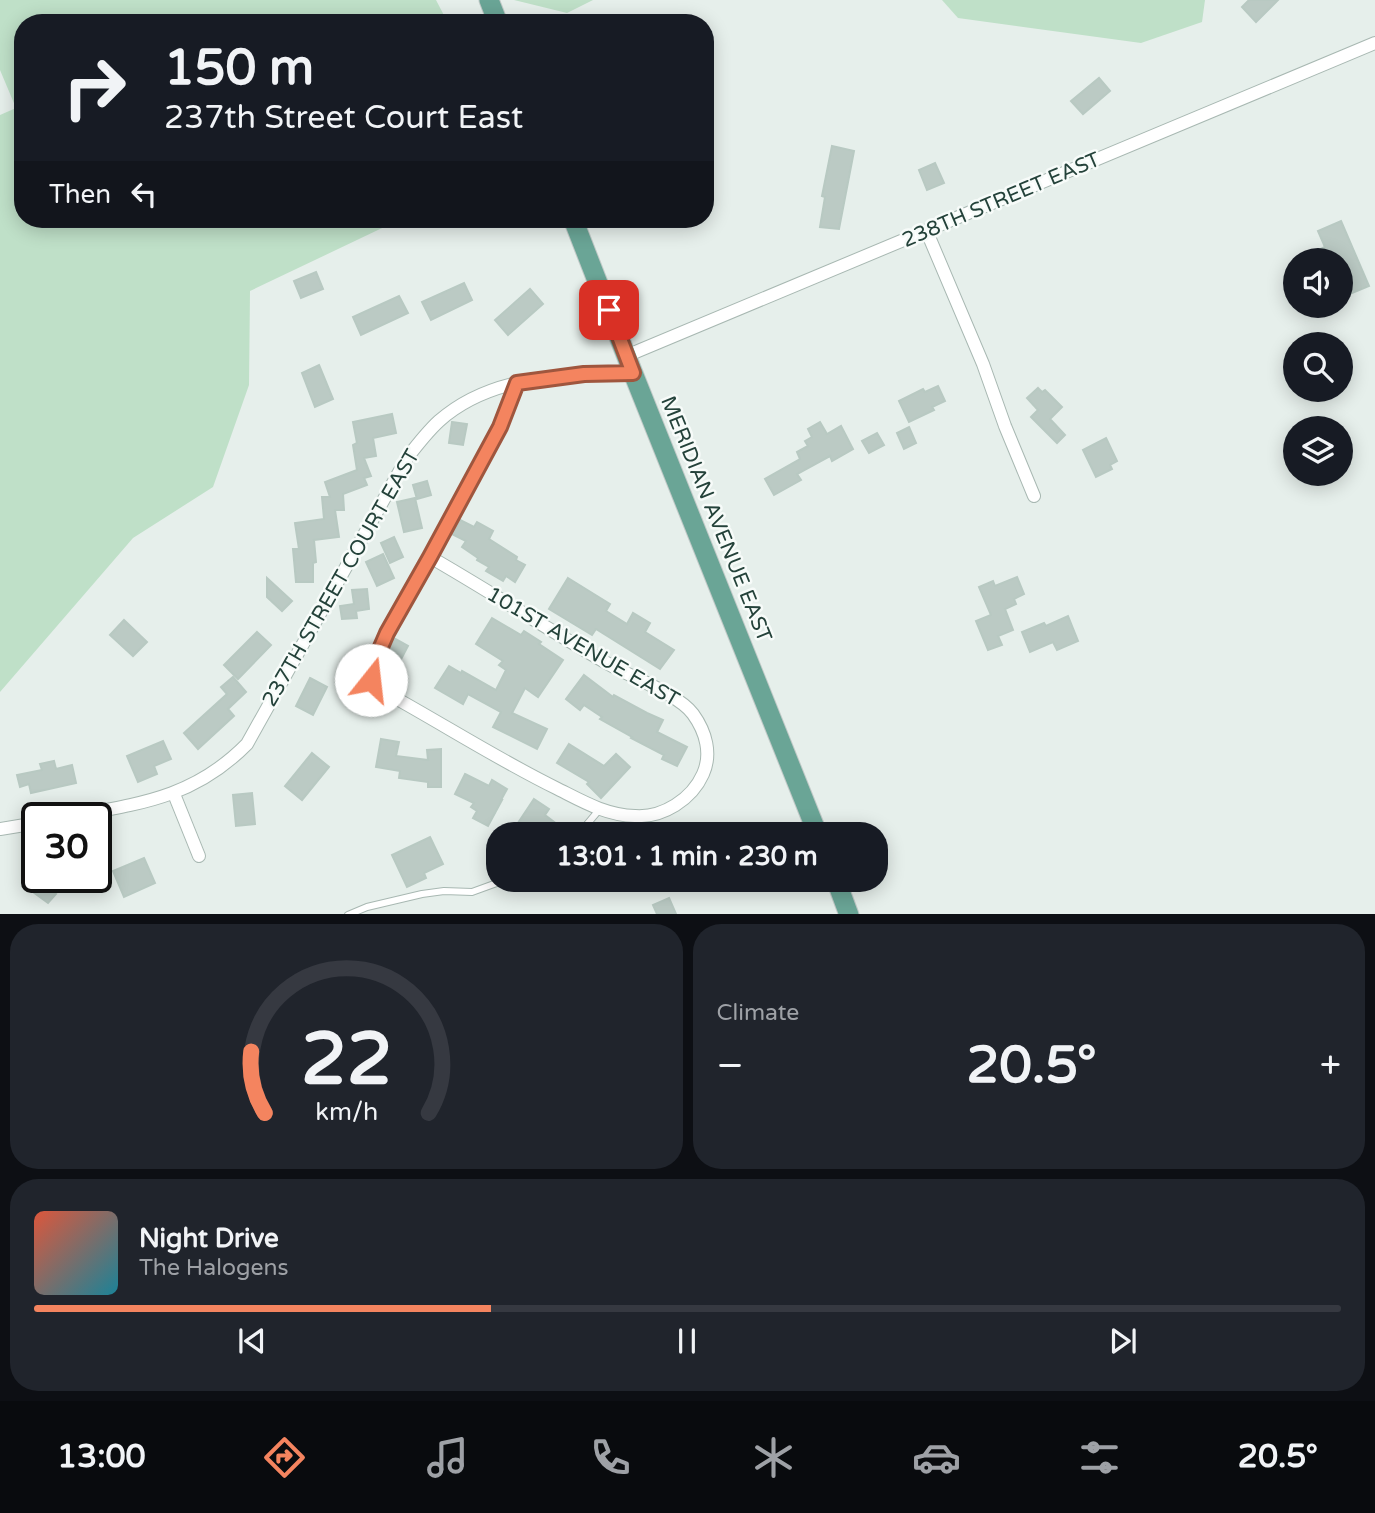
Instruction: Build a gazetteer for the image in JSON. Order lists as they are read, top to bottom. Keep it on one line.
{"streets":{"main road":["MERIDIAN AVENUE EAST"],"street":["238TH STREET EAST","237TH STREET COURT EAST","101ST AVENUE EAST"]},"crossings":[["238TH STREET EAST","MERIDIAN AVENUE EAST"],["238TH STREET EAST","237TH STREET COURT EAST"],["MERIDIAN AVENUE EAST","237TH STREET COURT EAST"]],"page":{"turn":["150 m","237th Street Court East"],"then":"Then","limit":"30","trip":"13:01 · 1 min · 230 m","tile":"Climate","heat":["−","20.5°","+"],"song":["Night Drive","The Halogens"],"tabs":["13:00","20.5°"],"gauge":["22","km/h"]}}
